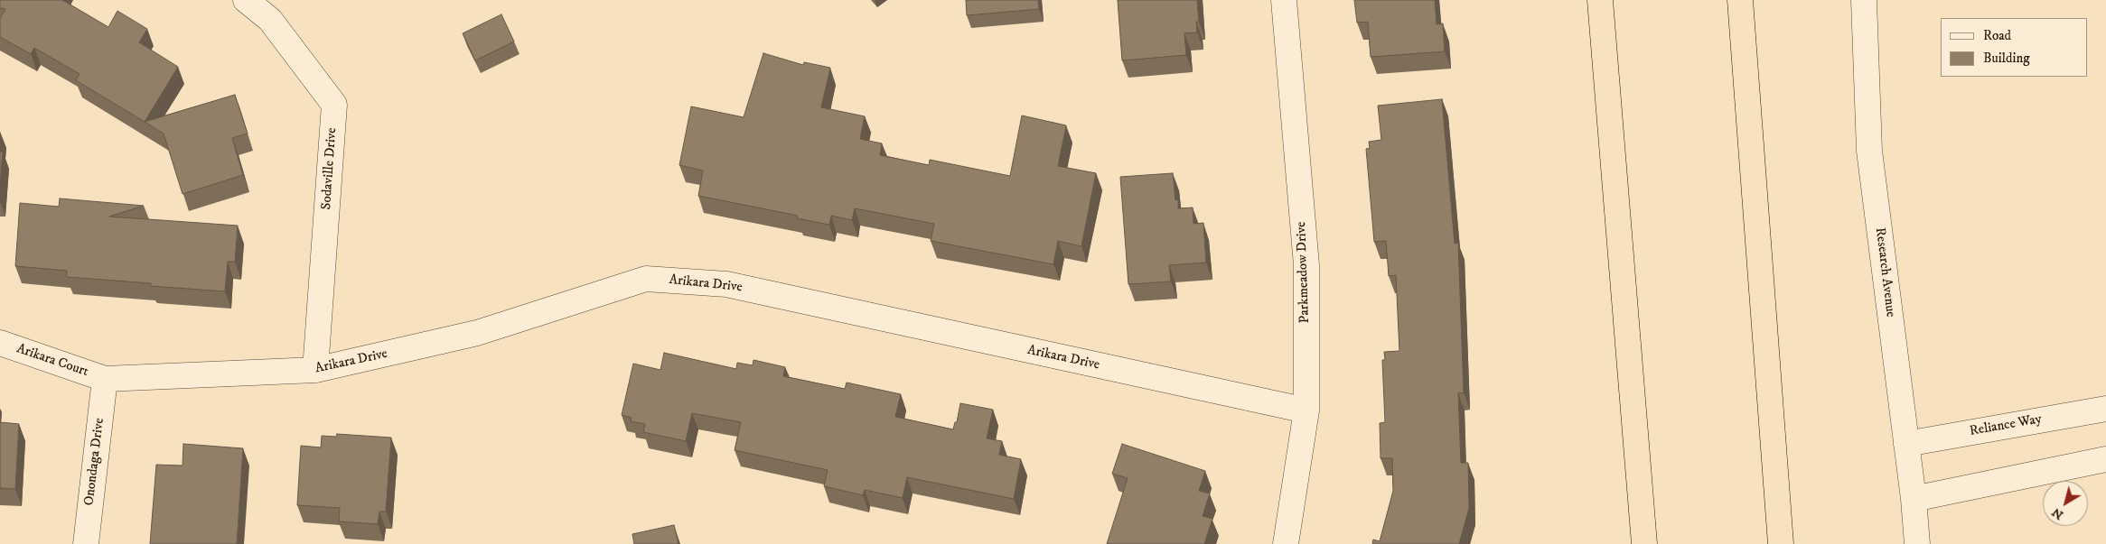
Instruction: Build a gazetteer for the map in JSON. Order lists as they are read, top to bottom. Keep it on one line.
{"streets":{"street":["Sodaville Drive","Parkmeadow Drive","Research Avenue","Arikara Drive","Arikara Court","Reliance Way","Onondaga Drive"]},"crossings":[["Sodaville Drive","Arikara Drive"],["Parkmeadow Drive","Arikara Drive"],["Research Avenue","Reliance Way"],["Arikara Drive","Arikara Court"],["Arikara Drive","Onondaga Drive"],["Arikara Court","Onondaga Drive"]],"legend":["Road","Building"],"north":"bottom left"}
